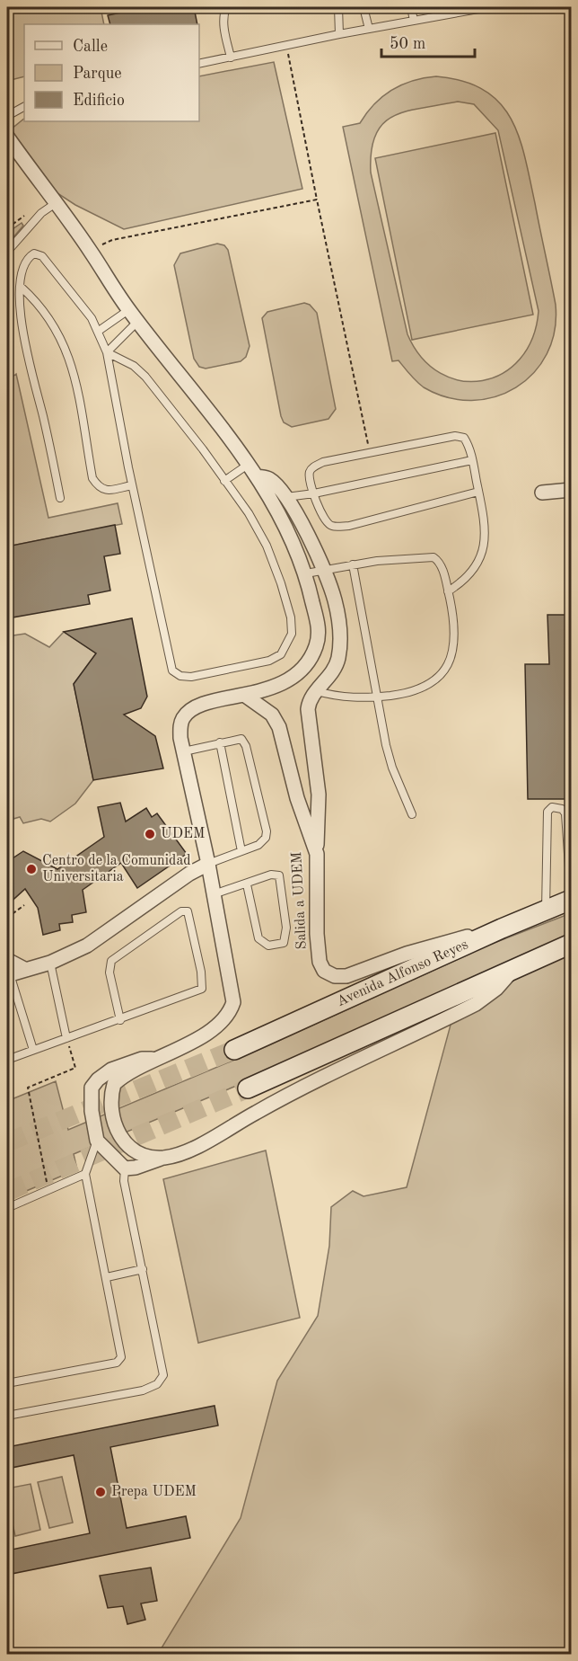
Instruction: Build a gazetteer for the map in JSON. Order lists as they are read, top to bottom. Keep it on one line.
{"streets":{"main road":["Avenida Alfonso Reyes"],"street":["Salida a UDEM"]},"crossings":[["Salida a UDEM","Avenida Alfonso Reyes"]],"places":["UDEM","Centro de la Comunidad Universitaria","Prepa UDEM"],"legend":["Calle","Parque","Edificio"],"scale_bar":"50 m"}
